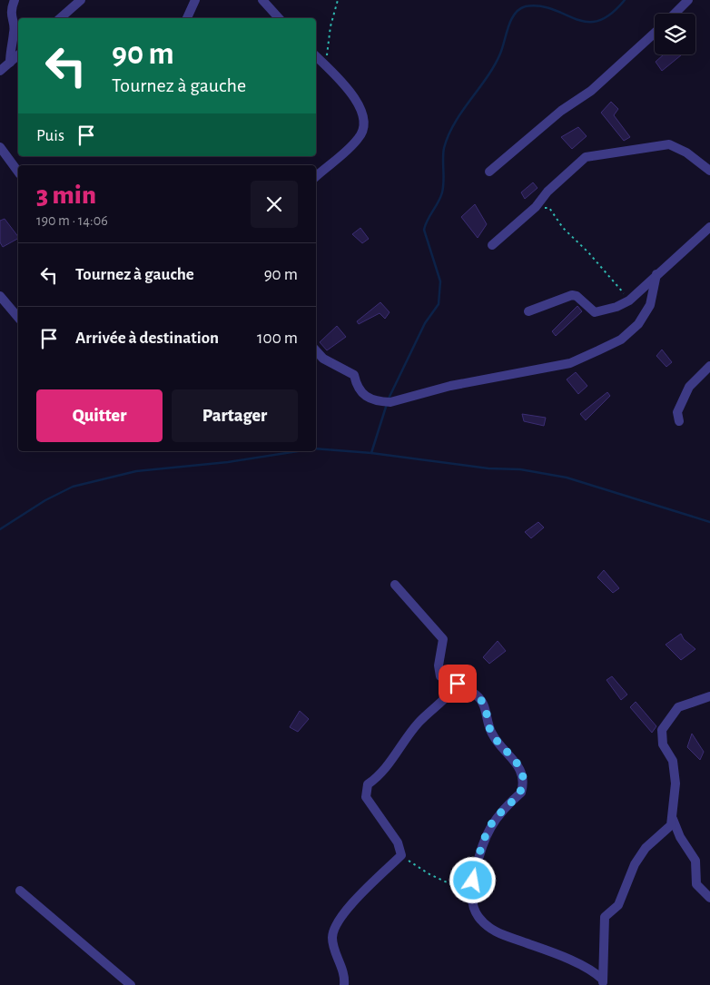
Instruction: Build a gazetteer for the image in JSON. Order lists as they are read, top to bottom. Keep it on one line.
{"page":{"turn":["90 m","Tournez à gauche"],"then":"Puis","heading":["3 min","190 m · 14:06"],"list":[{"name":"Tournez à gauche","value":"90 m"},{"name":"Arrivée à destination","value":"100 m"}],"buttons":["Quitter","Partager"]}}
